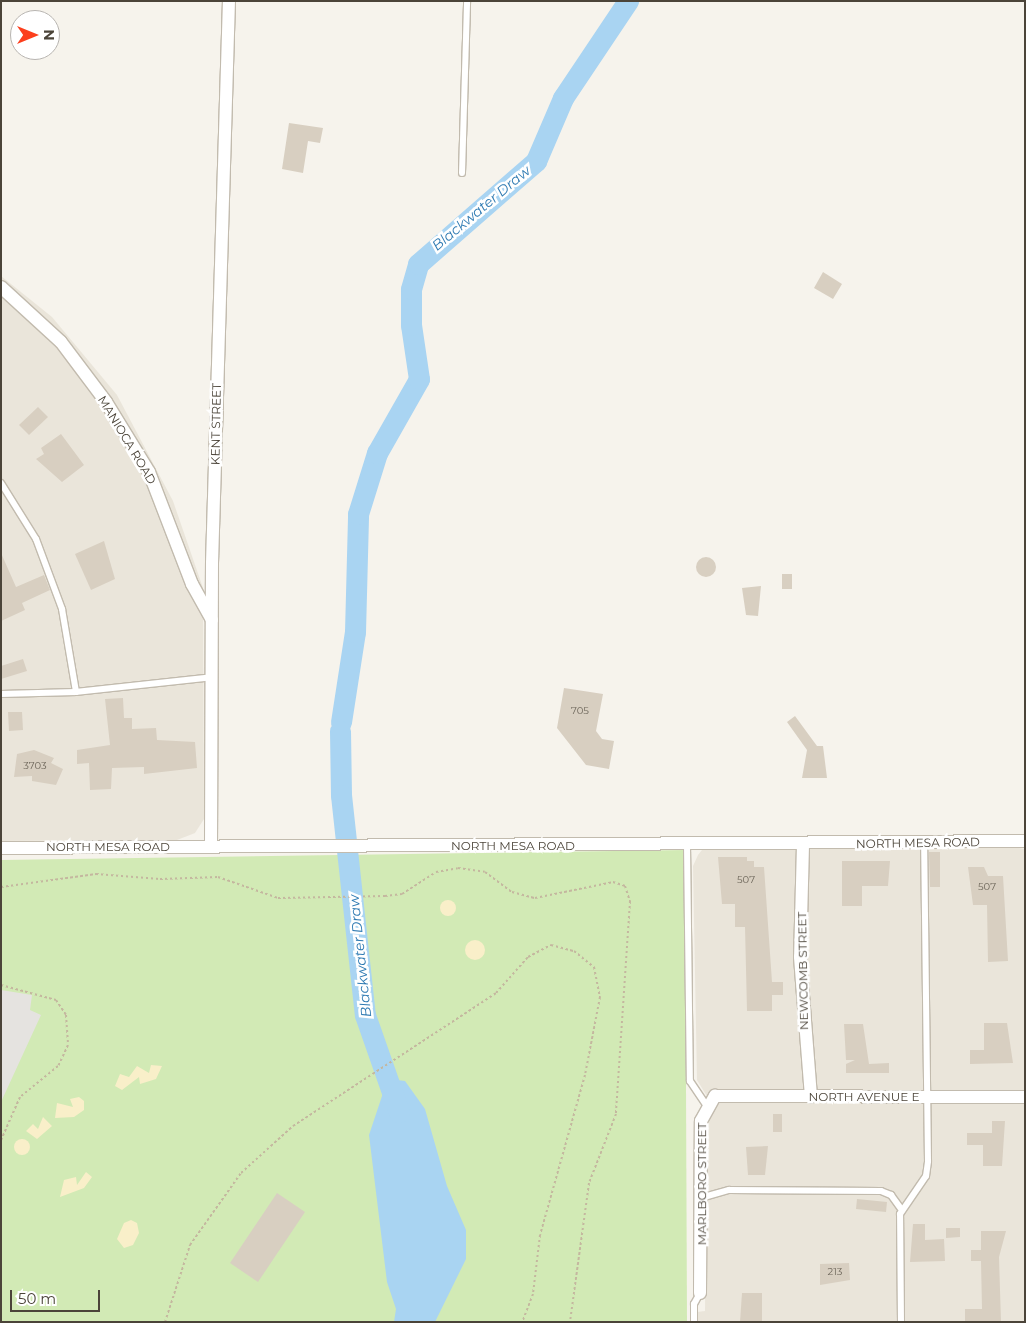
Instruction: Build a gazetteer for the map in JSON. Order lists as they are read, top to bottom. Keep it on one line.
{"streets":{"street":["KENT STREET","MANIOCA ROAD","NORTH MESA ROAD","NEWCOMB STREET","NORTH AVENUE E","MARLBORO STREET"]},"crossings":[["KENT STREET","MANIOCA ROAD"],["KENT STREET","NORTH MESA ROAD"],["NORTH MESA ROAD","NEWCOMB STREET"],["NEWCOMB STREET","NORTH AVENUE E"],["NORTH AVENUE E","MARLBORO STREET"]],"water":["Blackwater Draw"],"house_numbers":["705","3703","507","507","213"],"scale_bar":"50 m","north":"right"}
